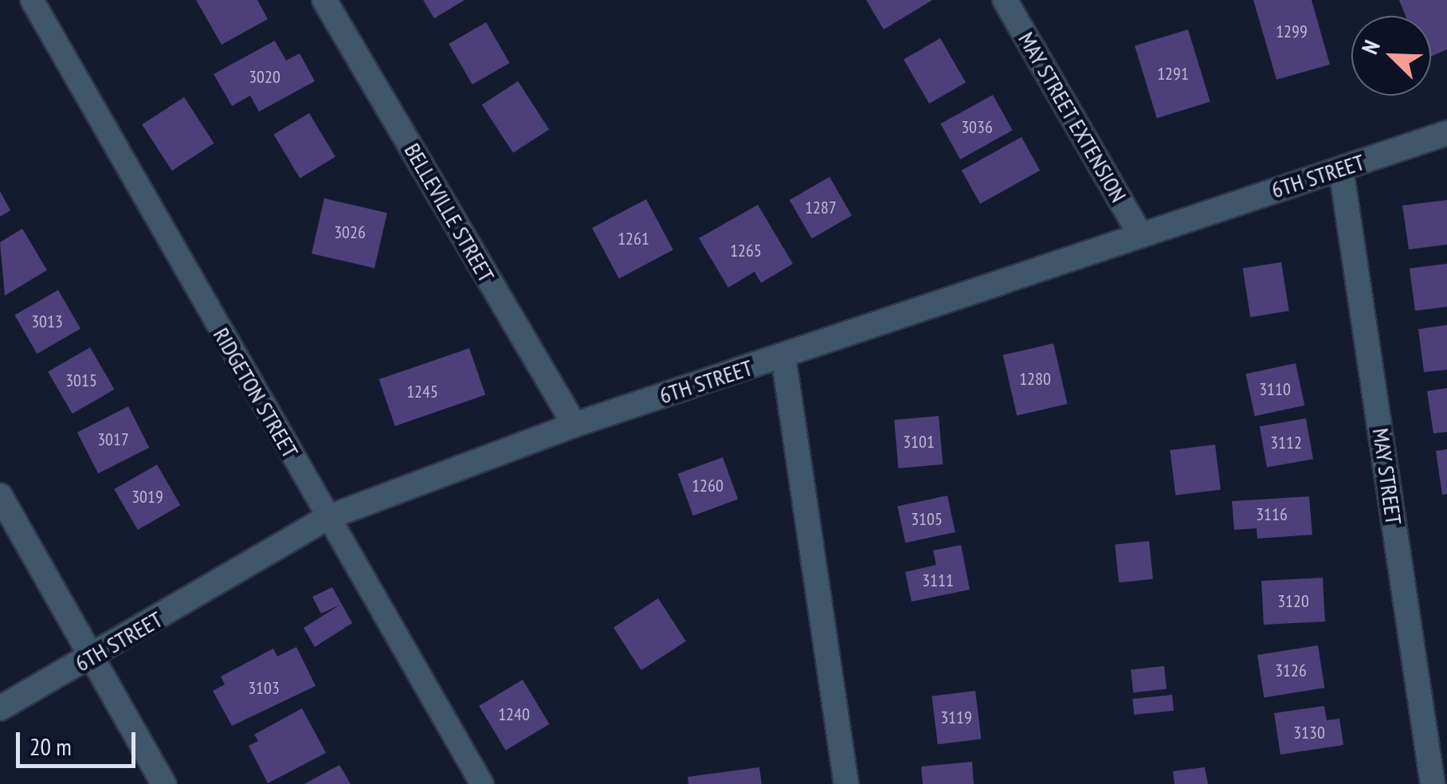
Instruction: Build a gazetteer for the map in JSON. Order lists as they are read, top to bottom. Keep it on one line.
{"streets":{"street":["MAY STREET EXTENSION","6TH STREET","BELLEVILLE STREET","MAY STREET"],"lane":["RIDGETON STREET"]},"crossings":[["MAY STREET EXTENSION","6TH STREET"],["6TH STREET","BELLEVILLE STREET"],["6TH STREET","RIDGETON STREET"],["6TH STREET","MAY STREET"]],"house_numbers":["1299","1291","3020","3036","1287","3026","1261","1265","3013","1280","3015","3110","1245","3017","3101","3112","1260","3019","3116","3105","3111","3120","3126","3103","1240","3119","3130"],"scale_bar":"20 m","north":"top left"}
